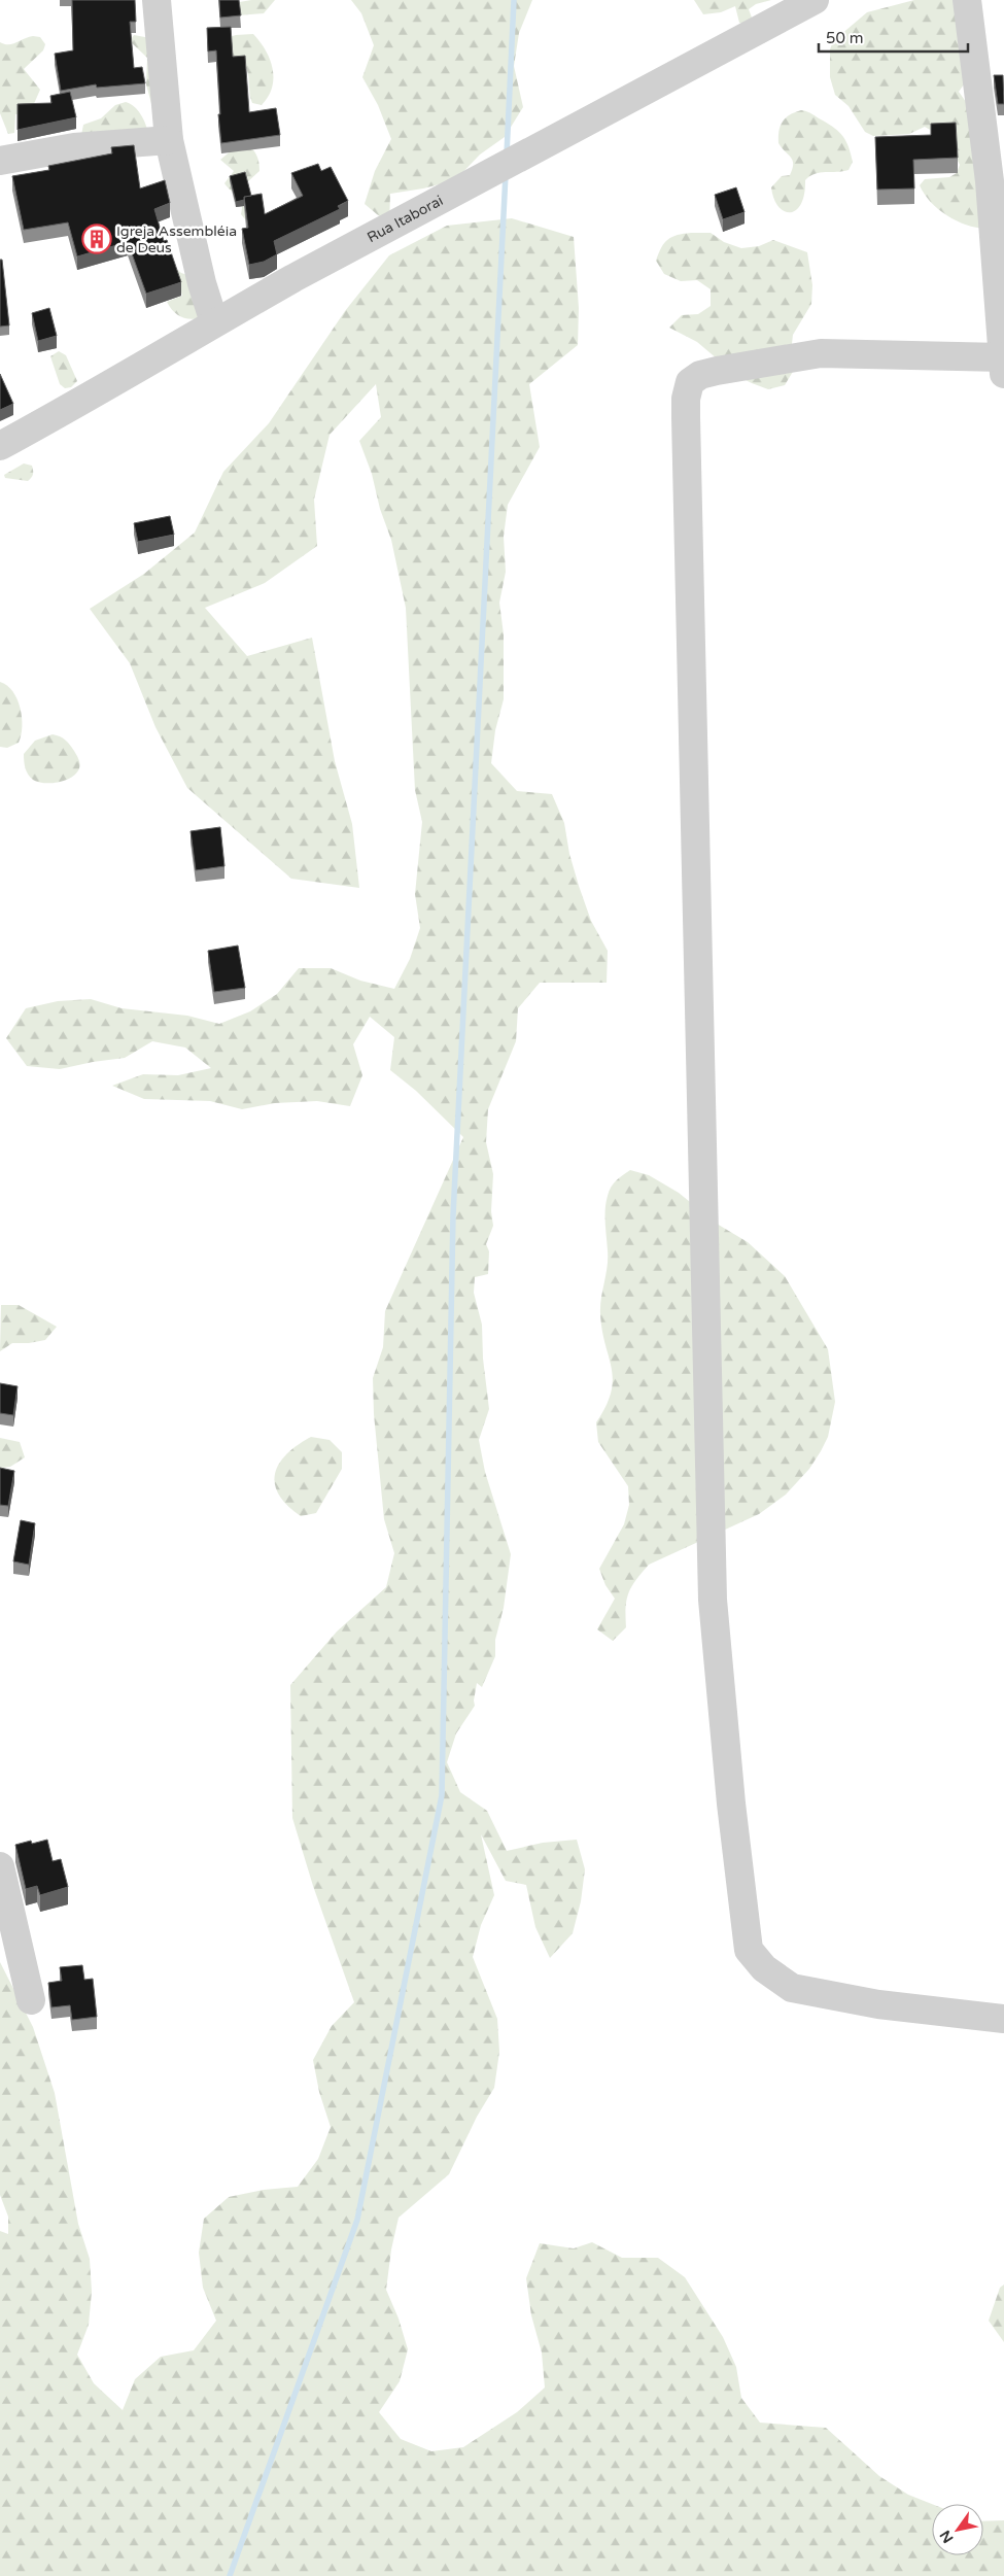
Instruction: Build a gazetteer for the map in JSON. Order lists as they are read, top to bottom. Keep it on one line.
{"streets":{"street":["Rua Itaborai"]},"places":{"building":["Igreja Assembléia de Deus"]},"scale_bar":"50 m","north":"bottom left"}
